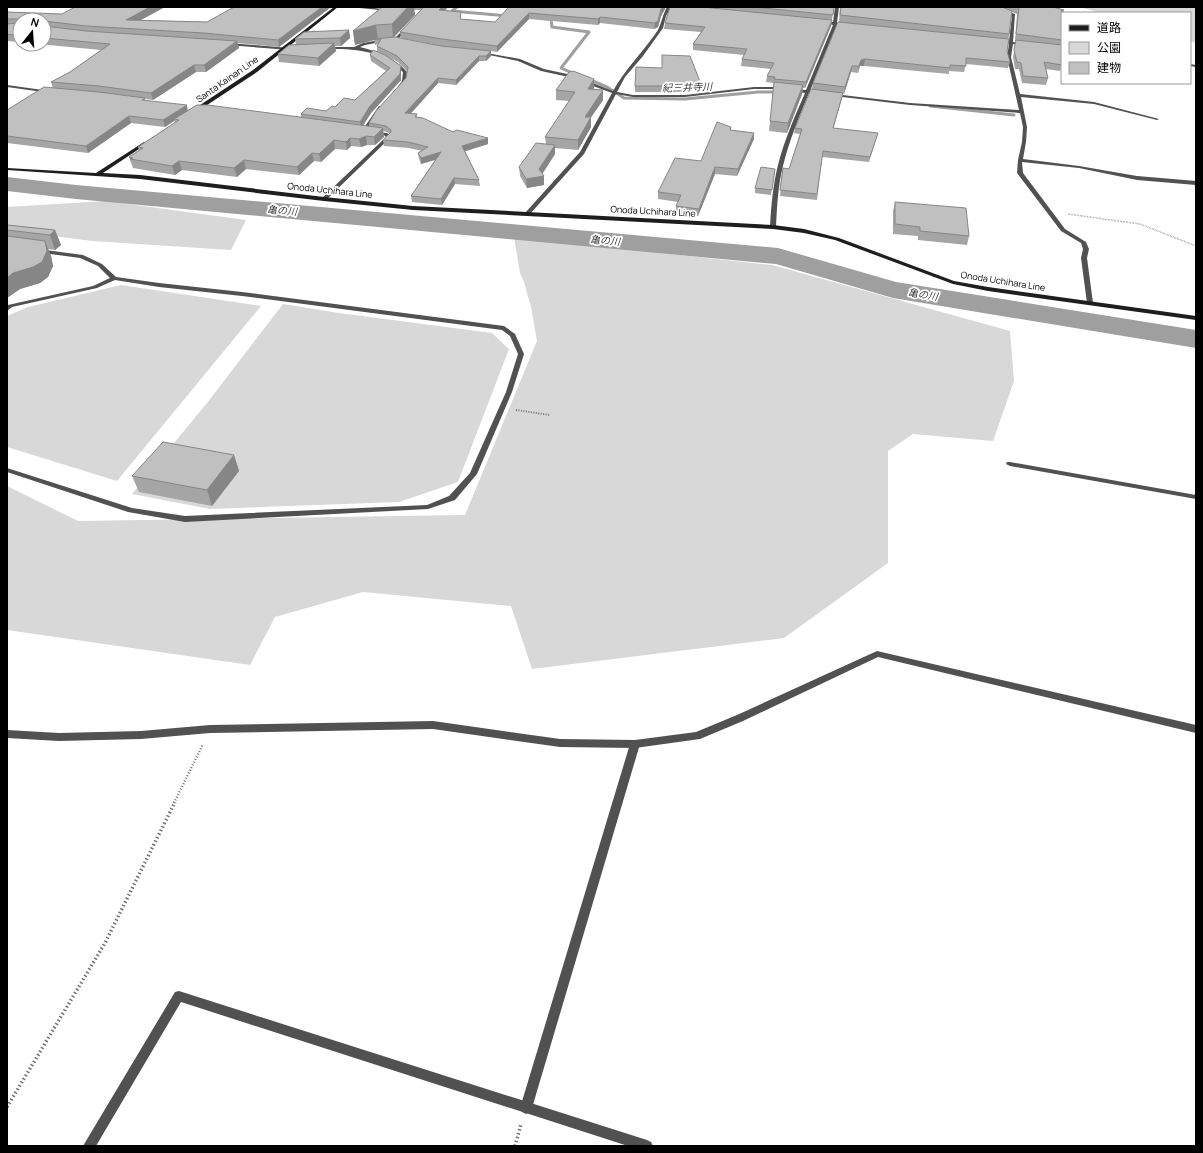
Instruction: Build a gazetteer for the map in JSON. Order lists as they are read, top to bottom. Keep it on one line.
{"streets":{"main road":["Santa Kainan Line","Onoda Uchihara Line"]},"water":["紀三井寺川","亀の川"],"legend":["道路","公園","建物"],"north":"top"}
